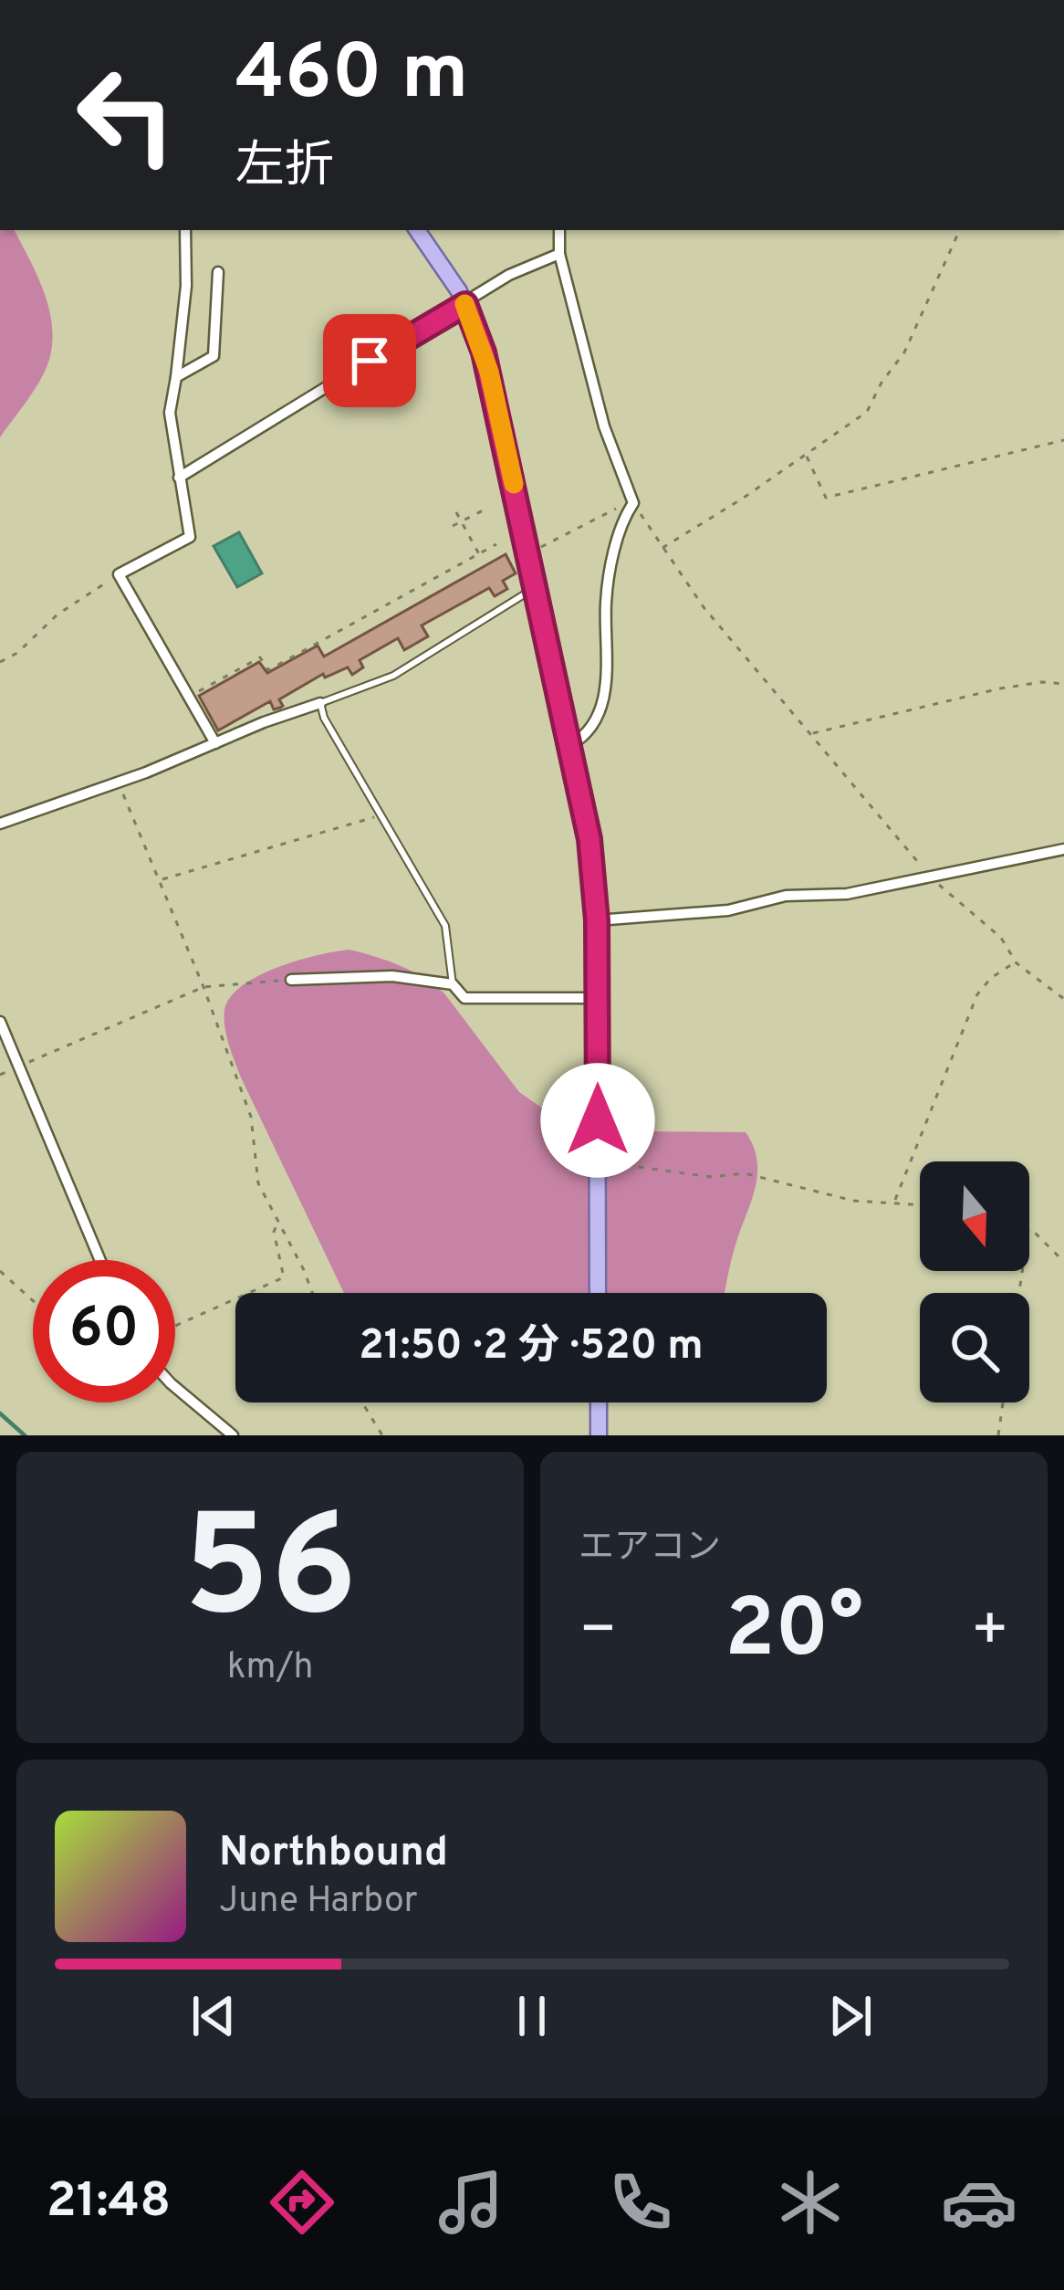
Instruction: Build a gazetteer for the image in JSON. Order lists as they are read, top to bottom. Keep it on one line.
{"north":"bottom","page":{"turn":["460 m","左折"],"limit":"60","trip":"21:50 · 2 分 · 520 m","tile":[["56","km/h"],"エアコン"],"heat":["−","20°","+"],"song":["Northbound","June Harbor"],"tabs":"21:48"}}
